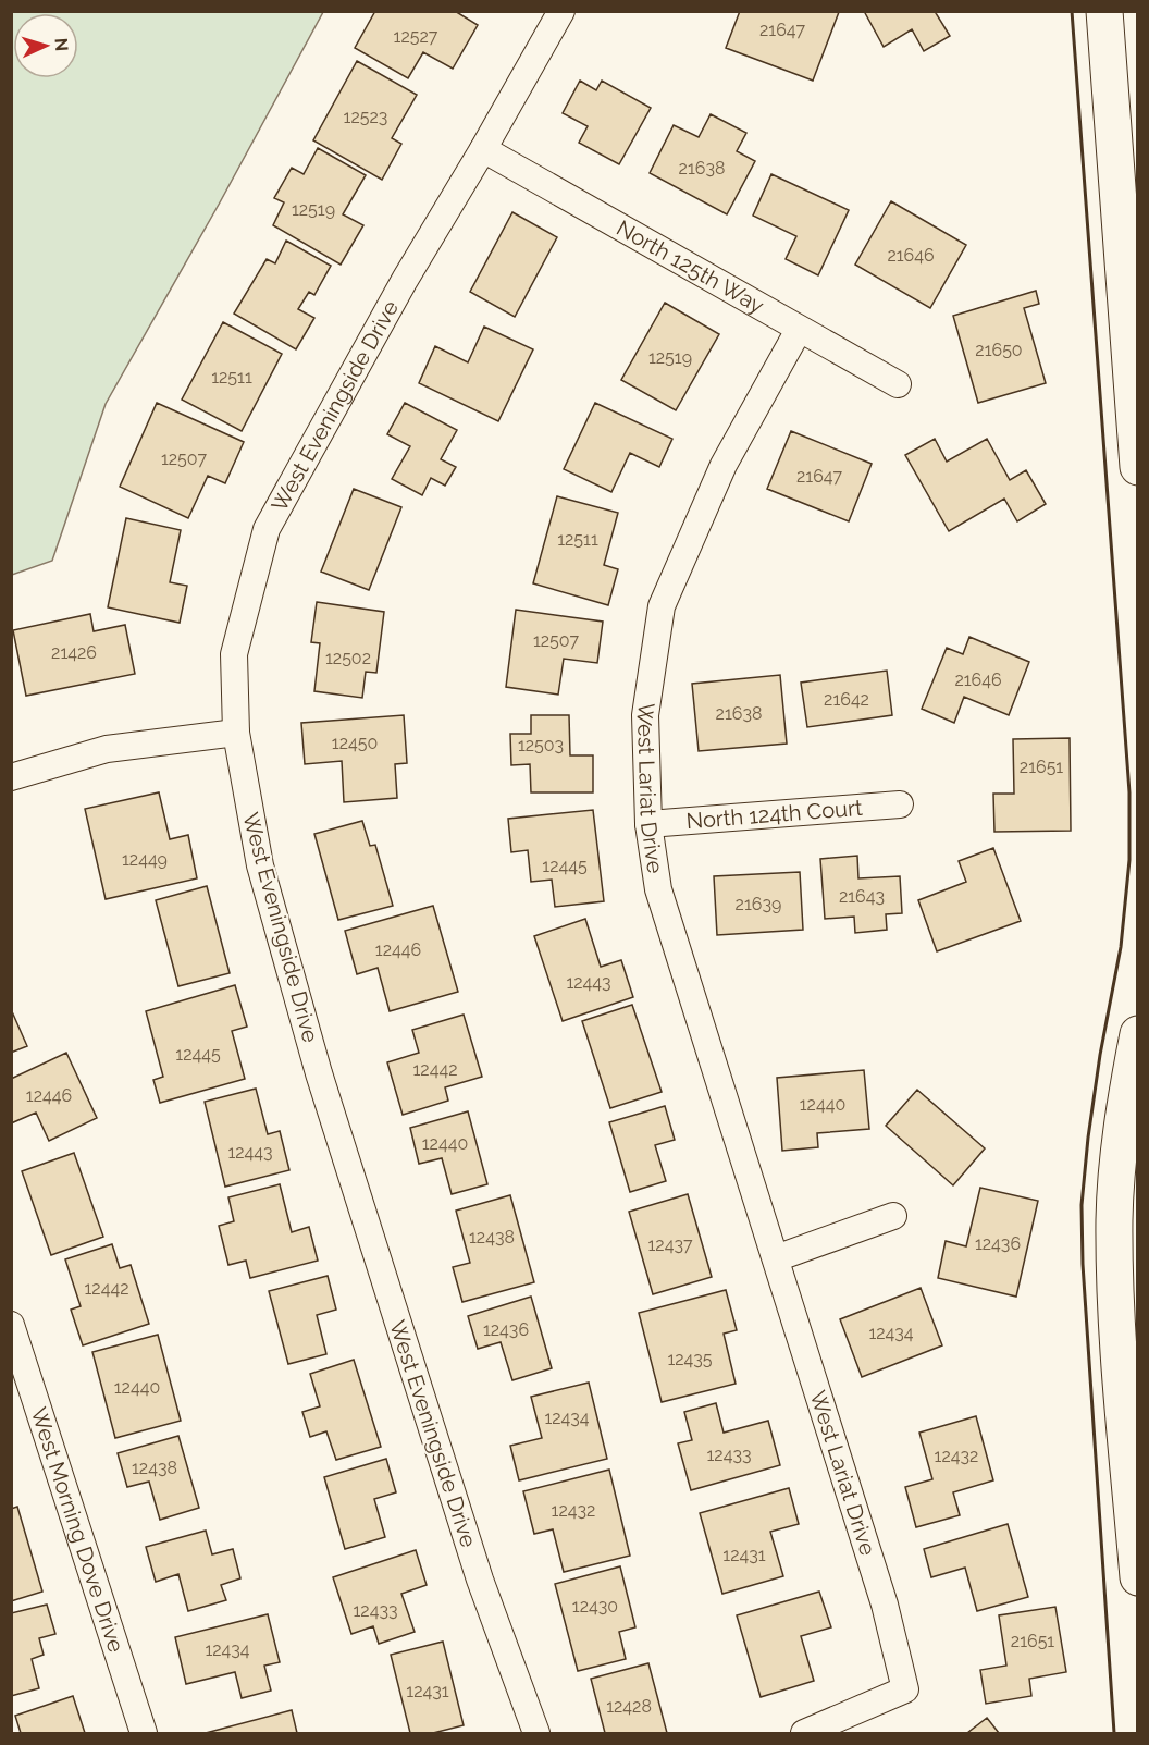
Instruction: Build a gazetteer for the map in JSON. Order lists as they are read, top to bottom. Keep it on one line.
{"streets":{"street":["North 125th Way","West Eveningside Drive","West Lariat Drive","North 124th Court","West Morning Dove Drive"]},"crossings":[["North 125th Way","West Eveningside Drive"],["North 125th Way","West Lariat Drive"],["West Lariat Drive","North 124th Court"]],"house_numbers":["21647","12527","12523","21638","12519","21646","21650","12519","12511","12507","21647","12511","12507","21426","12502","21646","21642","21638","12450","12503","21651","12449","12445","21643","21639","12446","12443","12445","12442","12446","12440","12440","12443","12438","12436","12437","12442","12436","12434","12435","12440","12434","12433","12432","12438","12432","12431","12430","12433","21651","12434","12431","12428"],"north":"right"}
